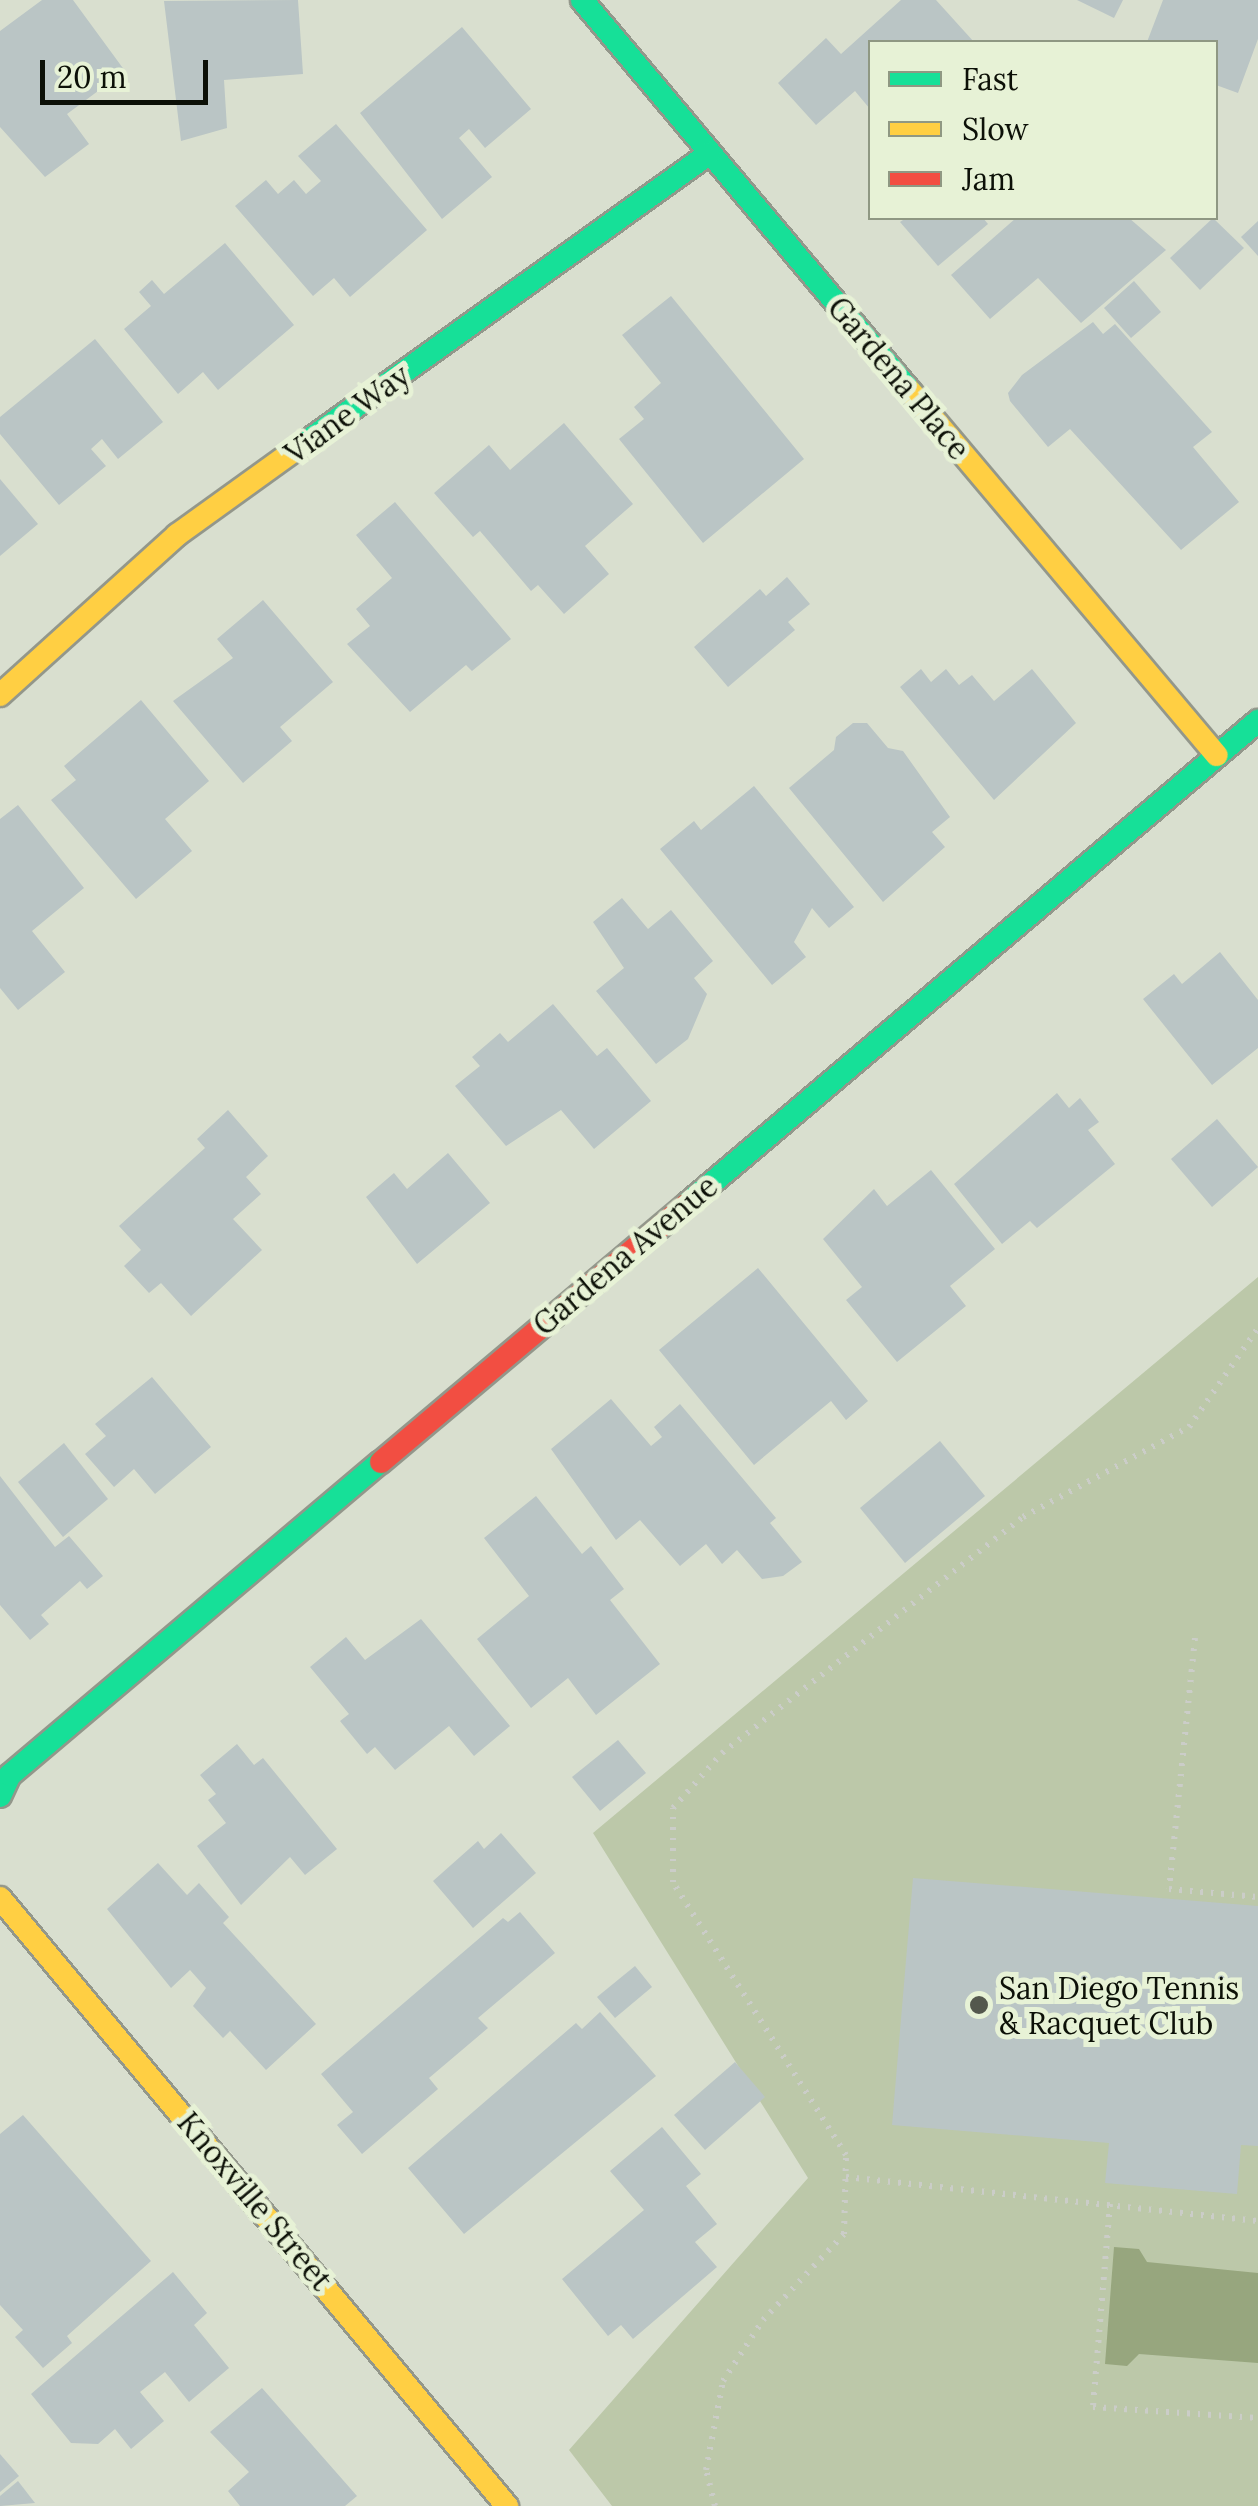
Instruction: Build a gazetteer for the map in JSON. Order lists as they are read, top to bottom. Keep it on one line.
{"streets":{"street":["Gardena Place","Viane Way","Gardena Avenue","Knoxville Street"]},"crossings":[["Gardena Place","Viane Way"],["Gardena Place","Gardena Avenue"]],"places":["San Diego Tennis & Racquet Club"],"legend":["Fast","Slow","Jam"],"scale_bar":"20 m"}
